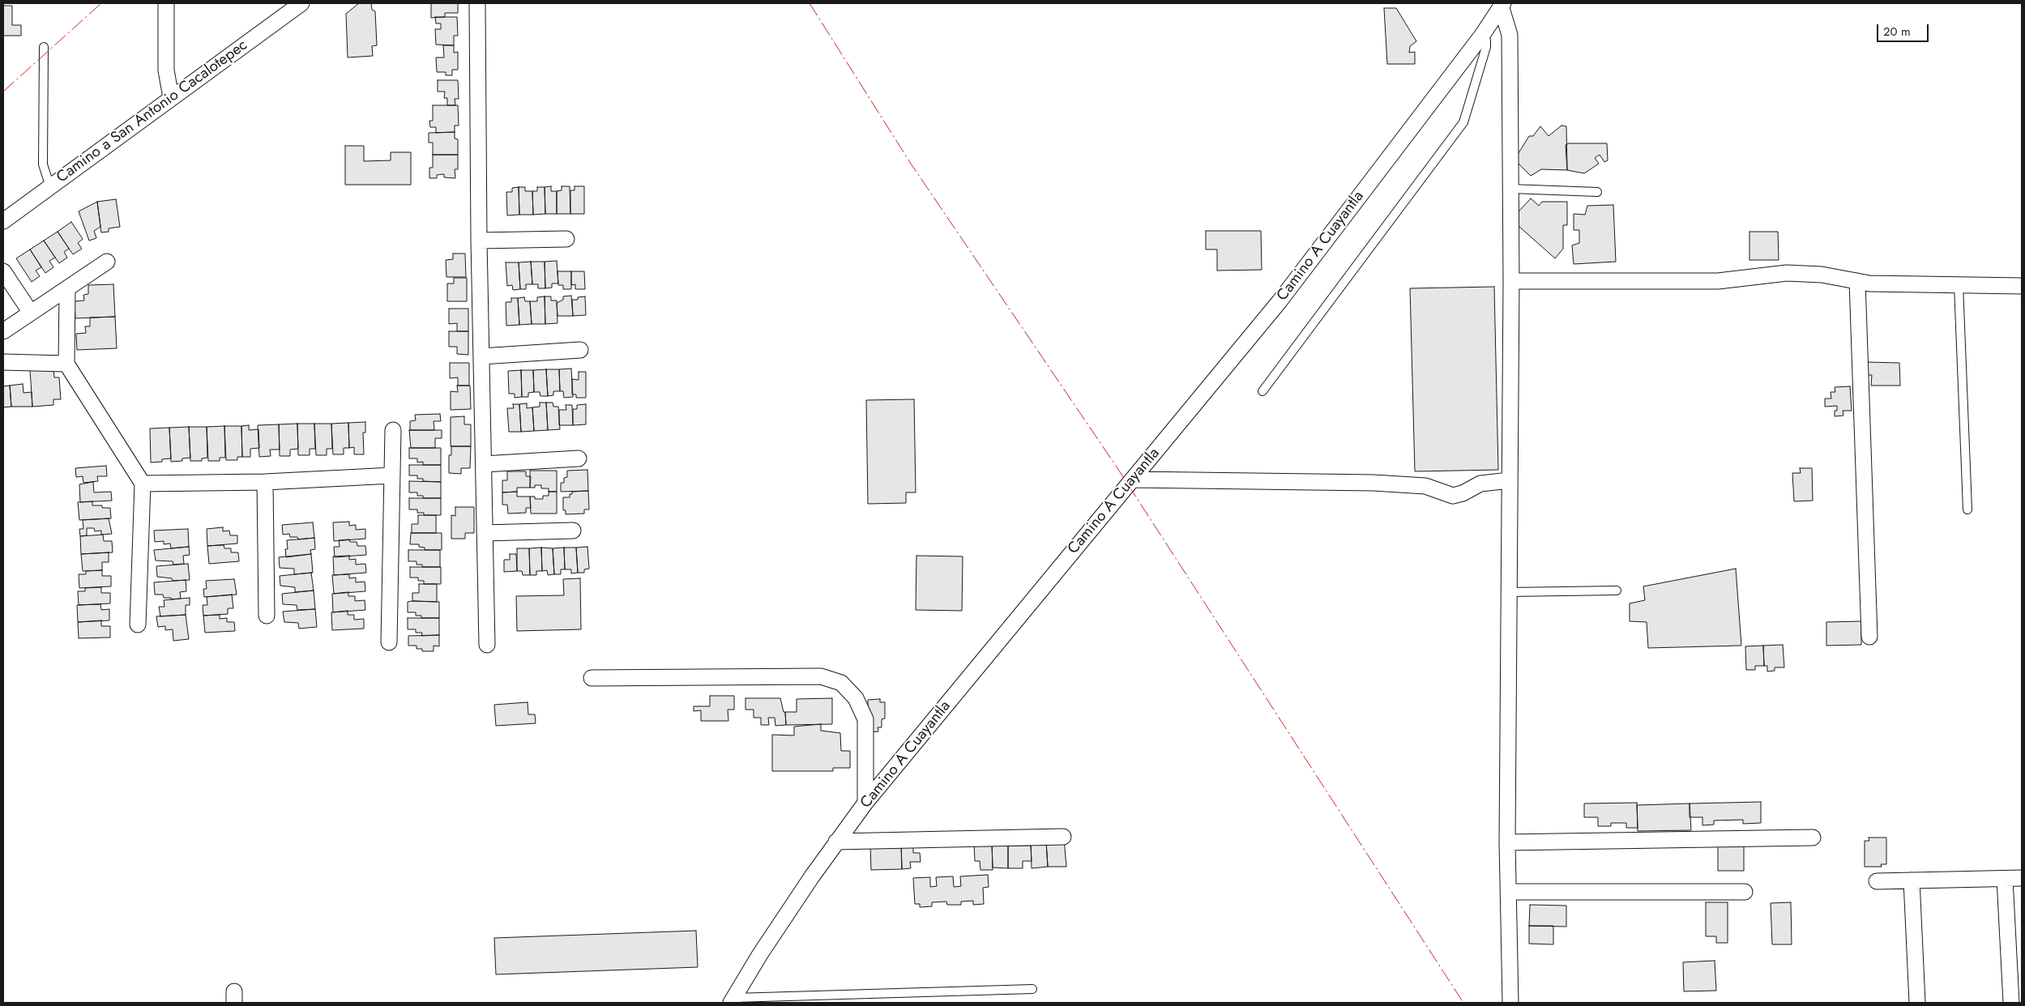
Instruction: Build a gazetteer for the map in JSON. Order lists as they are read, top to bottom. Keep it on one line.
{"streets":{"street":["Camino a San Antonio Cacalotepec","Camino A Cuayantla"]},"scale_bar":"20 m"}
